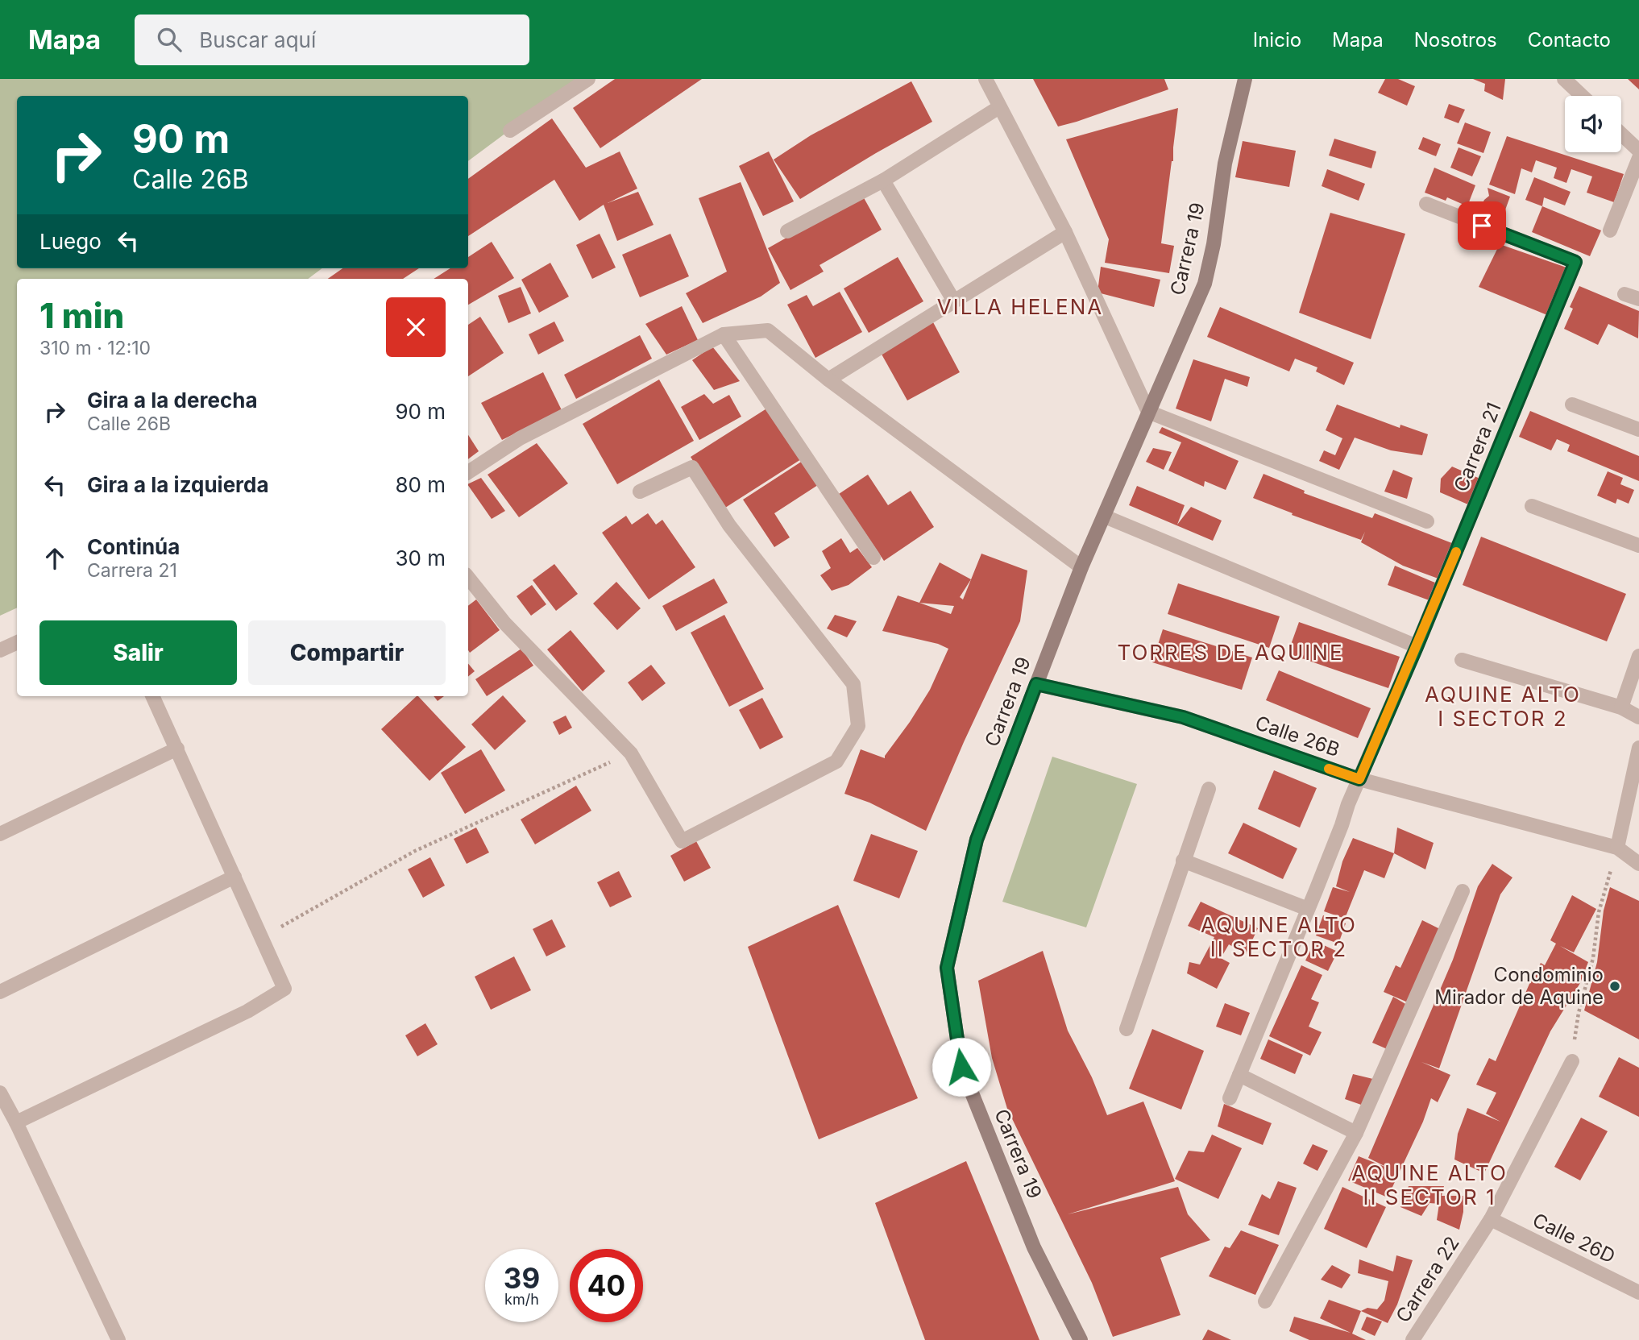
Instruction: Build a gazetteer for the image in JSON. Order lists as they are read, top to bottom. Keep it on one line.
{"streets":{"street":["Carrera 19","Carrera 21","Calle 26B","Calle 26D","Carrera 22"]},"crossings":[["Carrera 19","Calle 26B"],["Carrera 21","Calle 26B"],["Calle 26D","Carrera 22"]],"districts":["VILLA HELENA","TORRES DE AQUINE","AQUINE ALTO I SECTOR 2","AQUINE ALTO II SECTOR 2","AQUINE ALTO II SECTOR 1"],"places":["Condominio Mirador de Aquine"],"page":{"header":"Mapa","search":"Buscar aquí","nav":["Inicio","Mapa","Nosotros","Contacto"],"turn":["90 m","Calle 26B"],"then":"Luego","heading":["1 min","310 m · 12:10"],"list":[{"name":"Gira a la derecha","note":"Calle 26B","value":"90 m"},{"name":"Gira a la izquierda","value":"80 m"},{"name":"Continúa","note":"Carrera 21","value":"30 m"}],"buttons":["Salir","Compartir"],"speed":"39 km/h","limit":"40"}}
